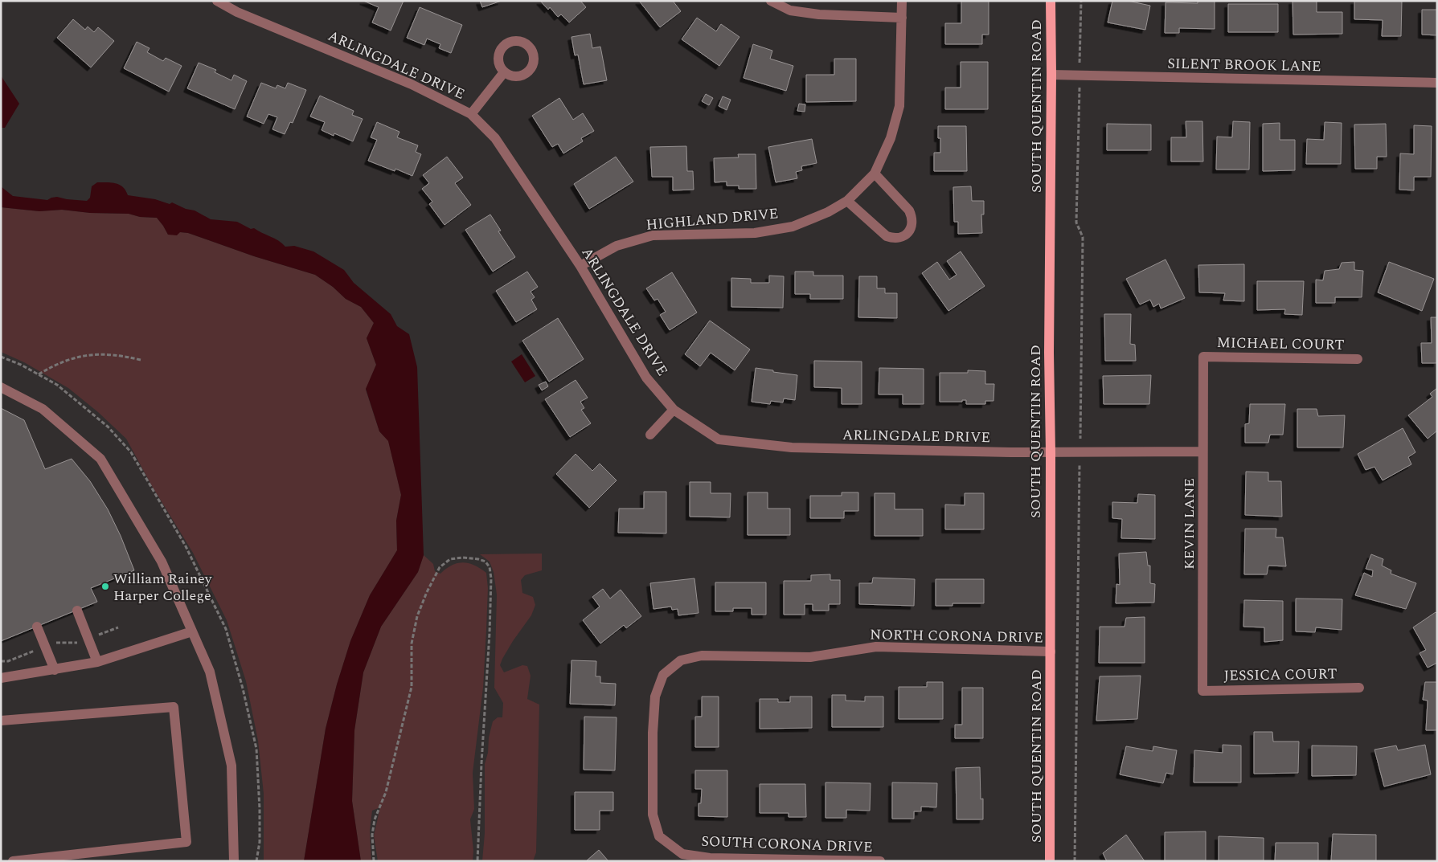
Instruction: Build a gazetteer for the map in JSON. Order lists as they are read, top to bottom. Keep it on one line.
{"streets":{"main road":["SOUTH QUENTIN ROAD"],"street":["ARLINGDALE DRIVE","SILENT BROOK LANE","HIGHLAND DRIVE","MICHAEL COURT","KEVIN LANE","NORTH CORONA DRIVE","JESSICA COURT","SOUTH CORONA DRIVE"]},"crossings":[["ARLINGDALE DRIVE","SOUTH QUENTIN ROAD"],["ARLINGDALE DRIVE","HIGHLAND DRIVE"],["ARLINGDALE DRIVE","KEVIN LANE"],["SILENT BROOK LANE","SOUTH QUENTIN ROAD"],["SOUTH QUENTIN ROAD","NORTH CORONA DRIVE"],["MICHAEL COURT","KEVIN LANE"],["KEVIN LANE","JESSICA COURT"],["NORTH CORONA DRIVE","SOUTH CORONA DRIVE"]],"places":["William Rainey Harper College"]}
